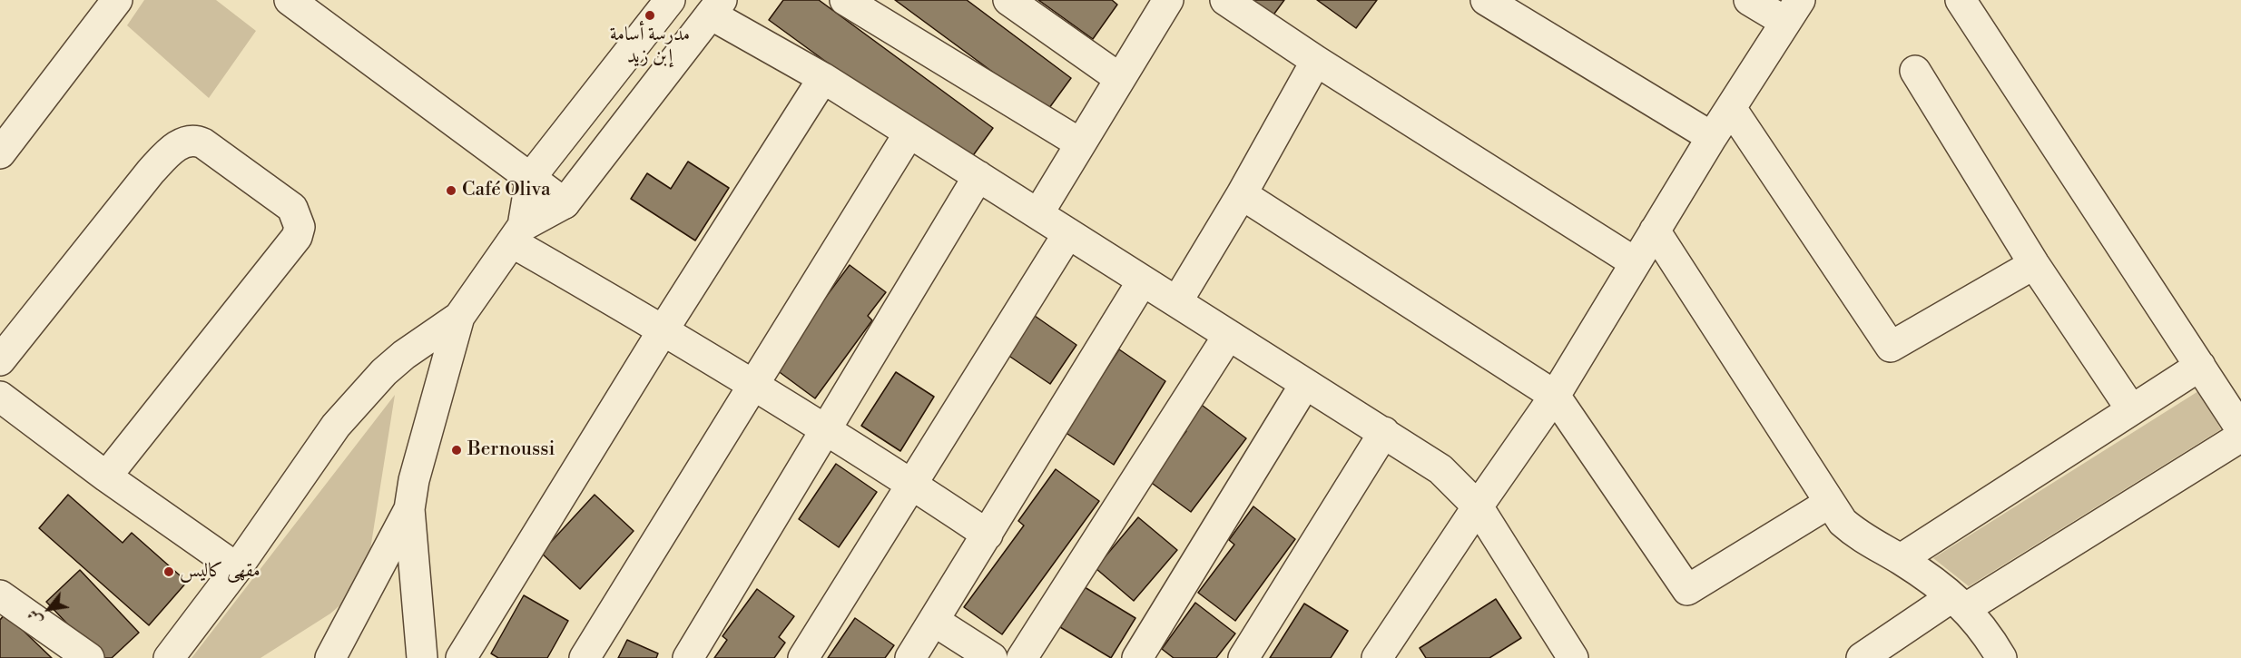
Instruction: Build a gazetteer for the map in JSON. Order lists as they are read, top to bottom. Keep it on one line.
{"places":["مدرسة أسامة إبن زيد","Café Oliva","Bernoussi","مقهى كاليس"],"north":"bottom left"}
